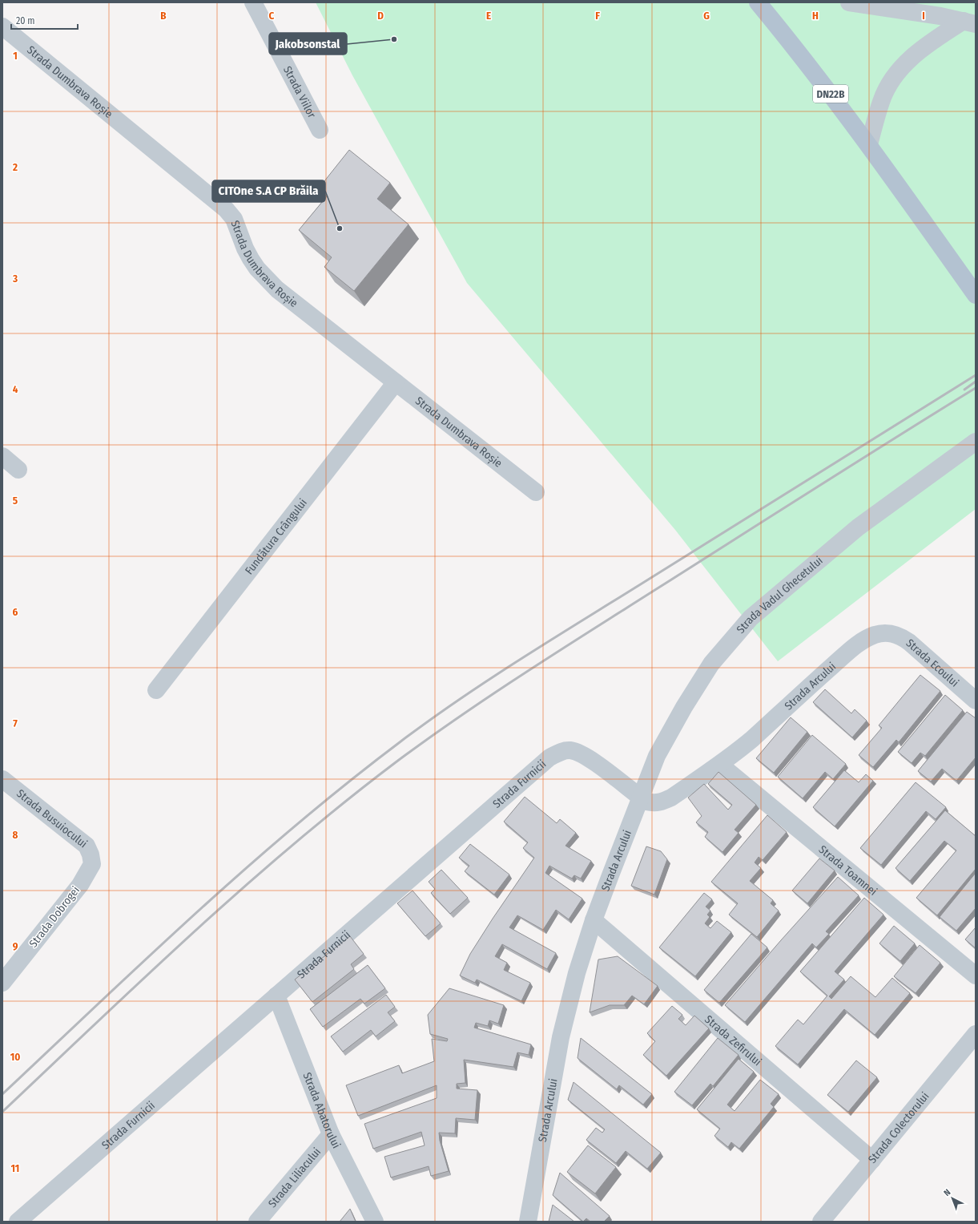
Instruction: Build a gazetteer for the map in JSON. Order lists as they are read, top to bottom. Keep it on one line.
{"streets":{"main road":["DN22B"],"street":["Strada Dumbrava Roșie","Strada Viilor","Fundătura Crângului","Strada Vadul Ghecetului","Strada Ecoului","Strada Arcului","Strada Furnicii","Strada Busuiocului","Strada Toamnei","Strada Dobrogei","Strada Zefirului","Strada Abatorului","Strada Colectorului","Strada Liliacului"]},"crossings":[["Strada Dumbrava Roșie","Fundătura Crângului"],["Strada Vadul Ghecetului","Strada Arcului"],["Strada Vadul Ghecetului","Strada Furnicii"],["Strada Ecoului","Strada Arcului"],["Strada Arcului","Strada Furnicii"],["Strada Arcului","Strada Toamnei"],["Strada Arcului","Strada Zefirului"],["Strada Furnicii","Strada Abatorului"],["Strada Busuiocului","Strada Dobrogei"],["Strada Zefirului","Strada Colectorului"],["Strada Abatorului","Strada Liliacului"]],"places":["Jakobsonstal","CITOne S.A CP Brăila"],"scale_bar":"20 m","north":"top left","grid":{"columns":["B","C","D","E","F","G","H","I"],"rows":["1","2","3","4","5","6","7","8","9","10","11"]}}
